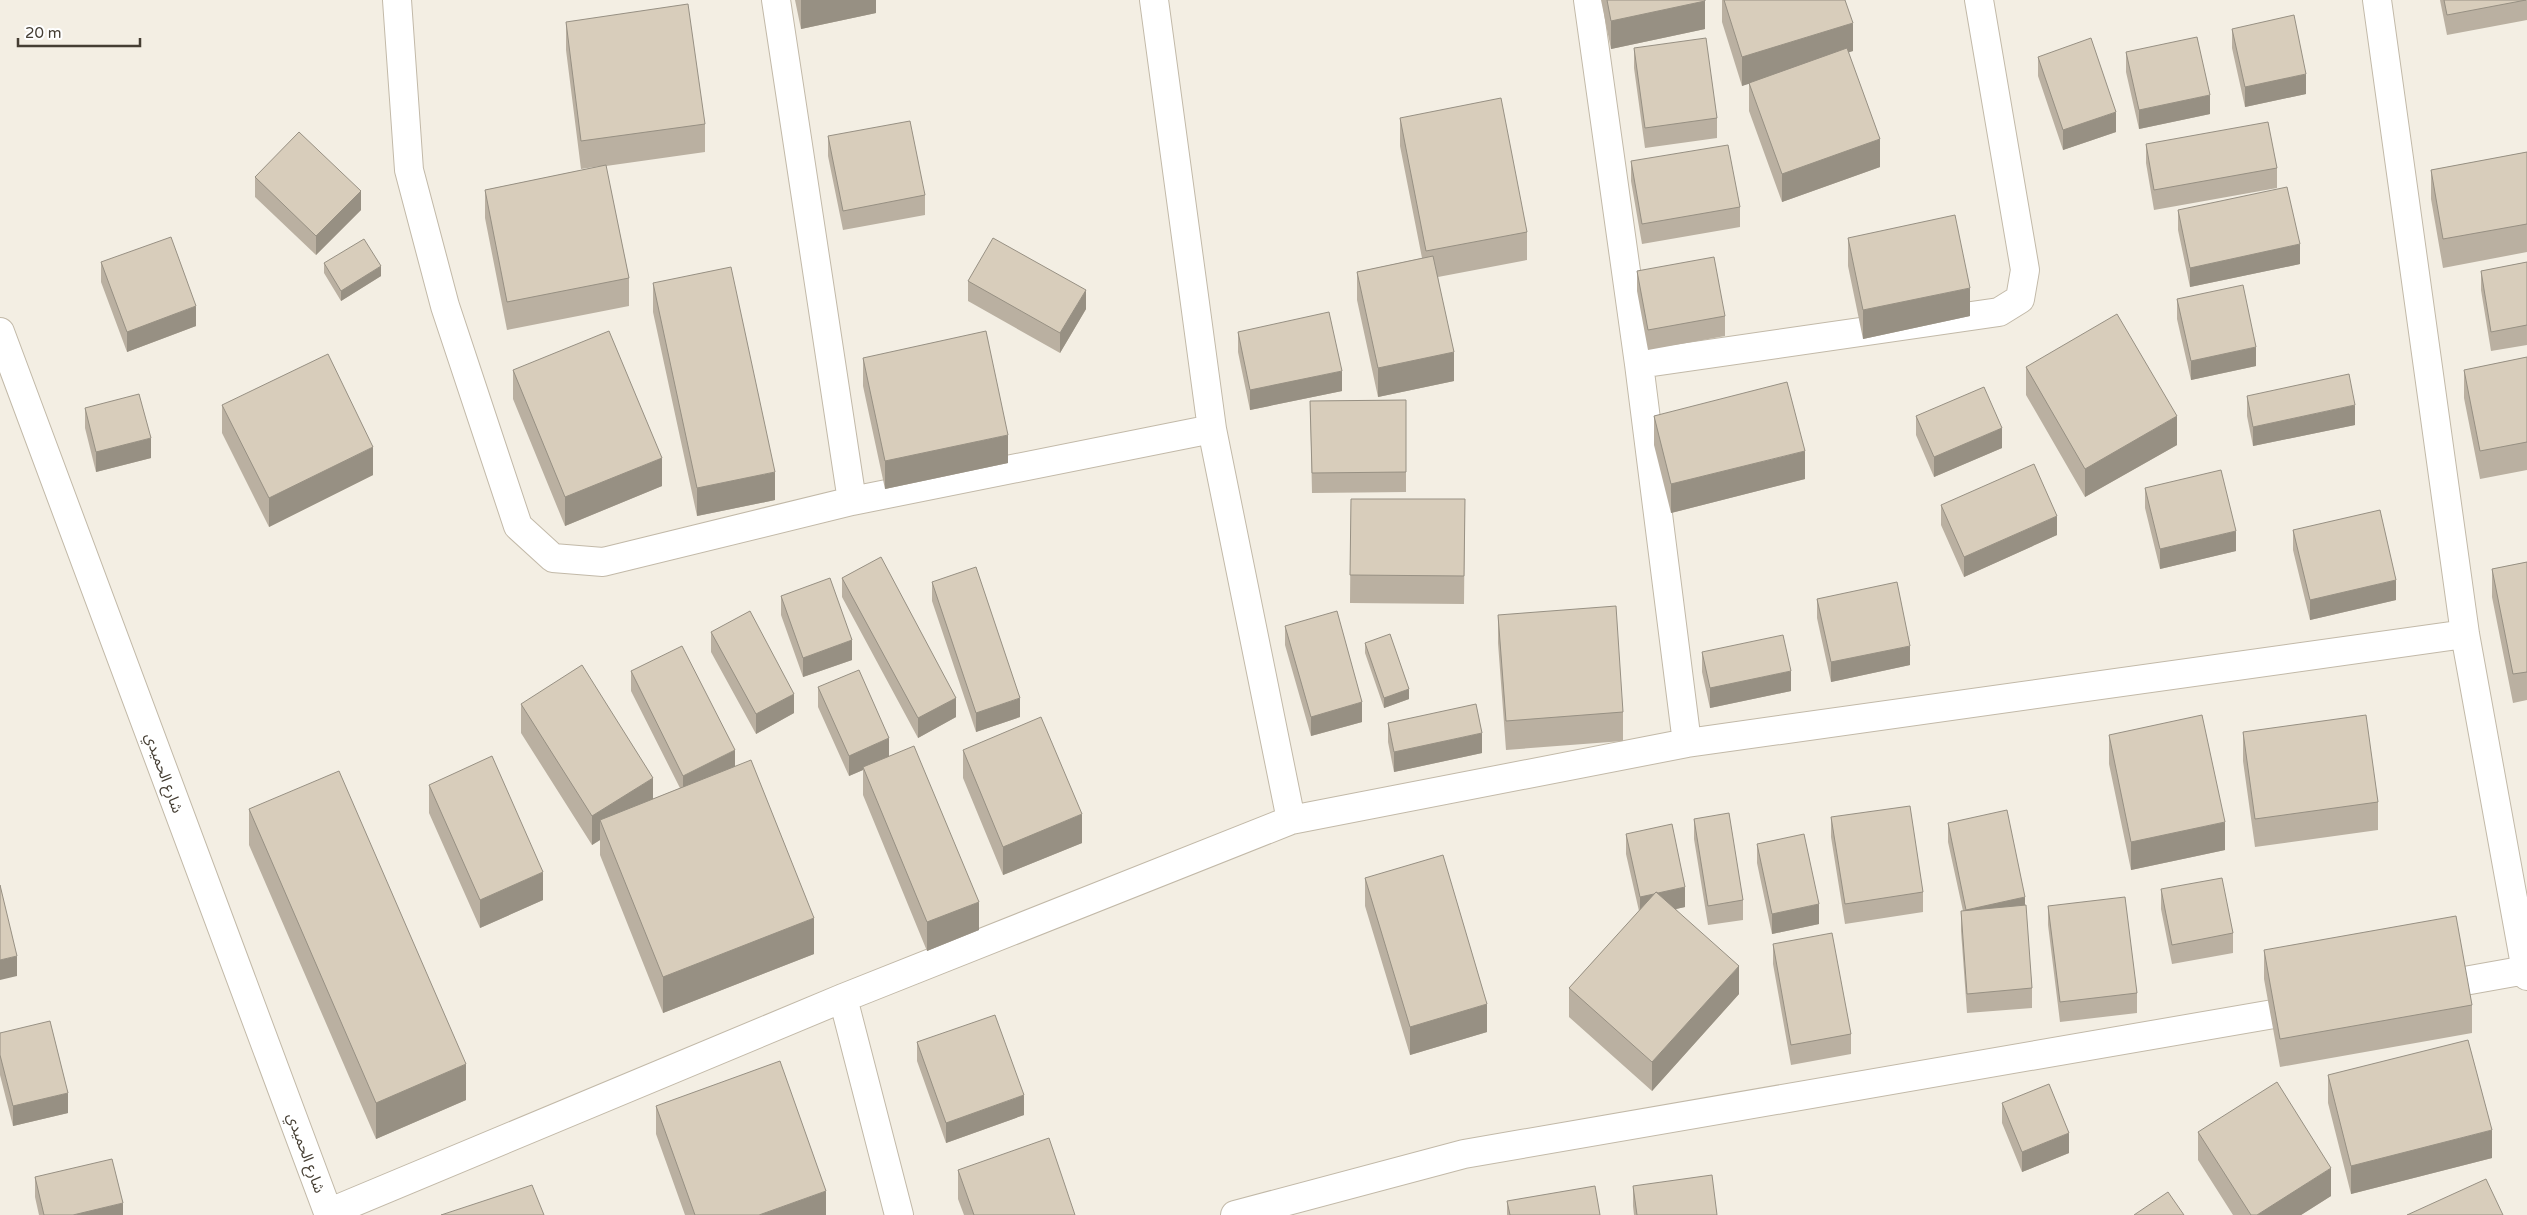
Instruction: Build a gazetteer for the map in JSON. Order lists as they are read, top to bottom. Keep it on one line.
{"streets":{"street":["شارع الحميدي"]},"scale_bar":"20 m"}
